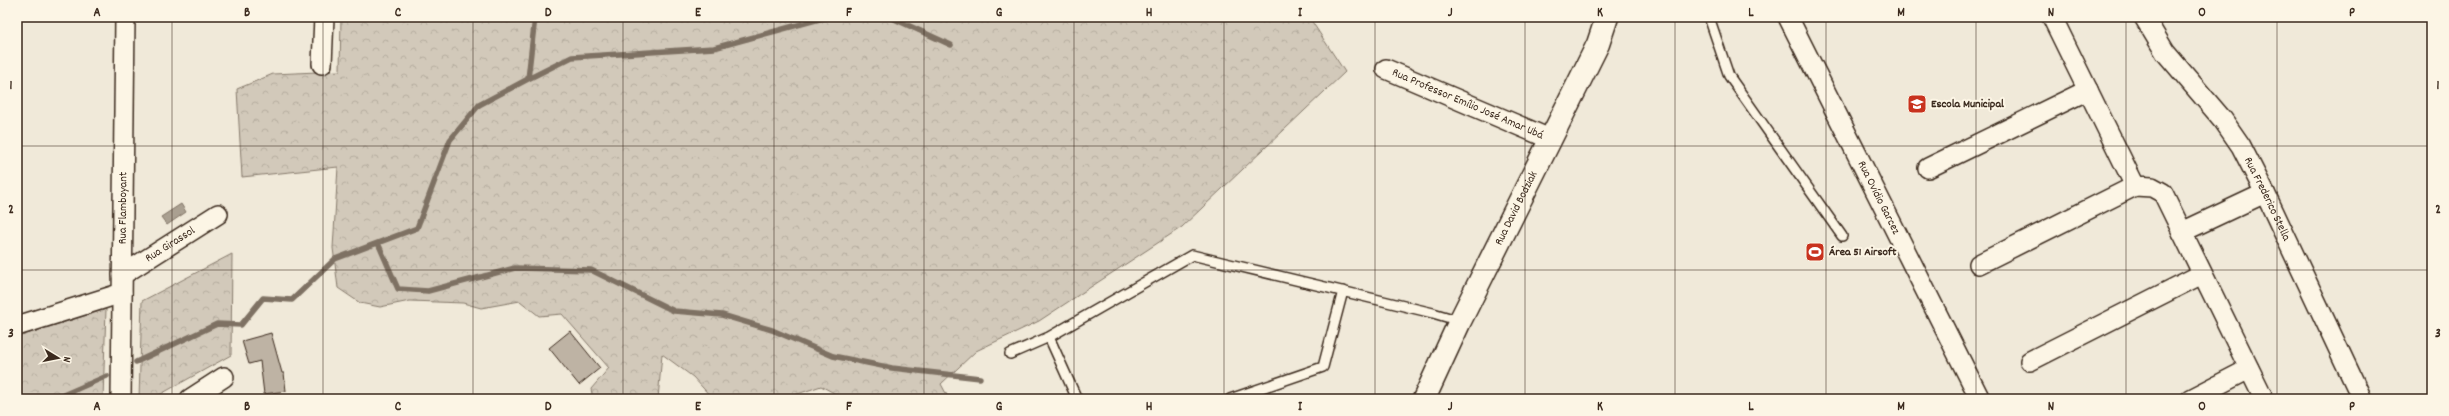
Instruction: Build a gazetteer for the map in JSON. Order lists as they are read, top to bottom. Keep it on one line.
{"streets":{"street":["Rua Professor Emílio José Amar Ubá","Rua Ovídio Garcez","Rua Frederico Stella","Rua Flamboyant","Rua David Bodziak","Rua Girassol"]},"crossings":[["Rua Professor Emílio José Amar Ubá","Rua David Bodziak"],["Rua Flamboyant","Rua Girassol"]],"places":{"school or university":["Escola Municipal"],"sports":["Área 51 Airsoft"]},"north":"right","grid":{"columns":["A","B","C","D","E","F","G","H","I","J","K","L","M","N","O","P"],"rows":["1","2","3"]}}
